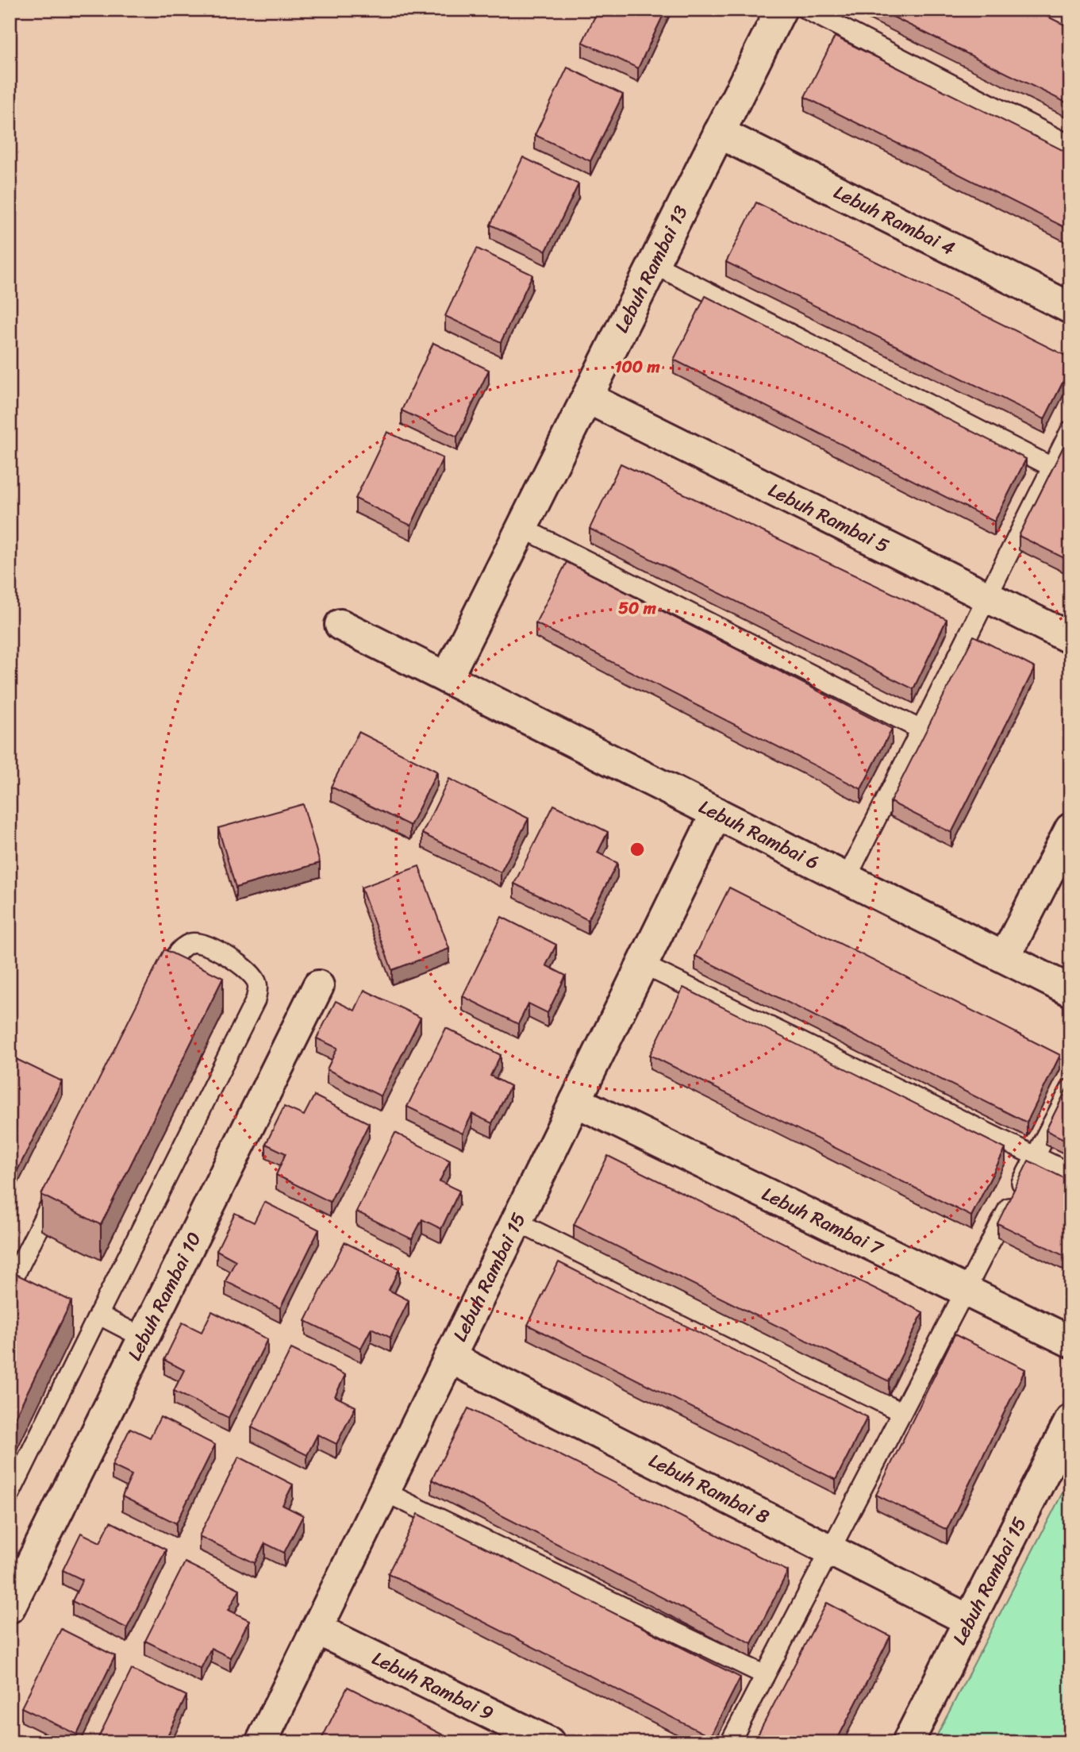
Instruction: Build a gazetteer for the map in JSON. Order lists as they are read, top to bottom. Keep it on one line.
{"streets":{"street":["Lebuh Rambai 4","Lebuh Rambai 13","Lebuh Rambai 5","Lebuh Rambai 6","Lebuh Rambai 7","Lebuh Rambai 15","Lebuh Rambai 10","Lebuh Rambai 8","Lebuh Rambai 9"]},"crossings":[["Lebuh Rambai 4","Lebuh Rambai 13"],["Lebuh Rambai 13","Lebuh Rambai 5"],["Lebuh Rambai 13","Lebuh Rambai 6"],["Lebuh Rambai 6","Lebuh Rambai 15"],["Lebuh Rambai 7","Lebuh Rambai 15"],["Lebuh Rambai 15","Lebuh Rambai 8"],["Lebuh Rambai 15","Lebuh Rambai 9"]],"rings":["100 m","50 m"]}
